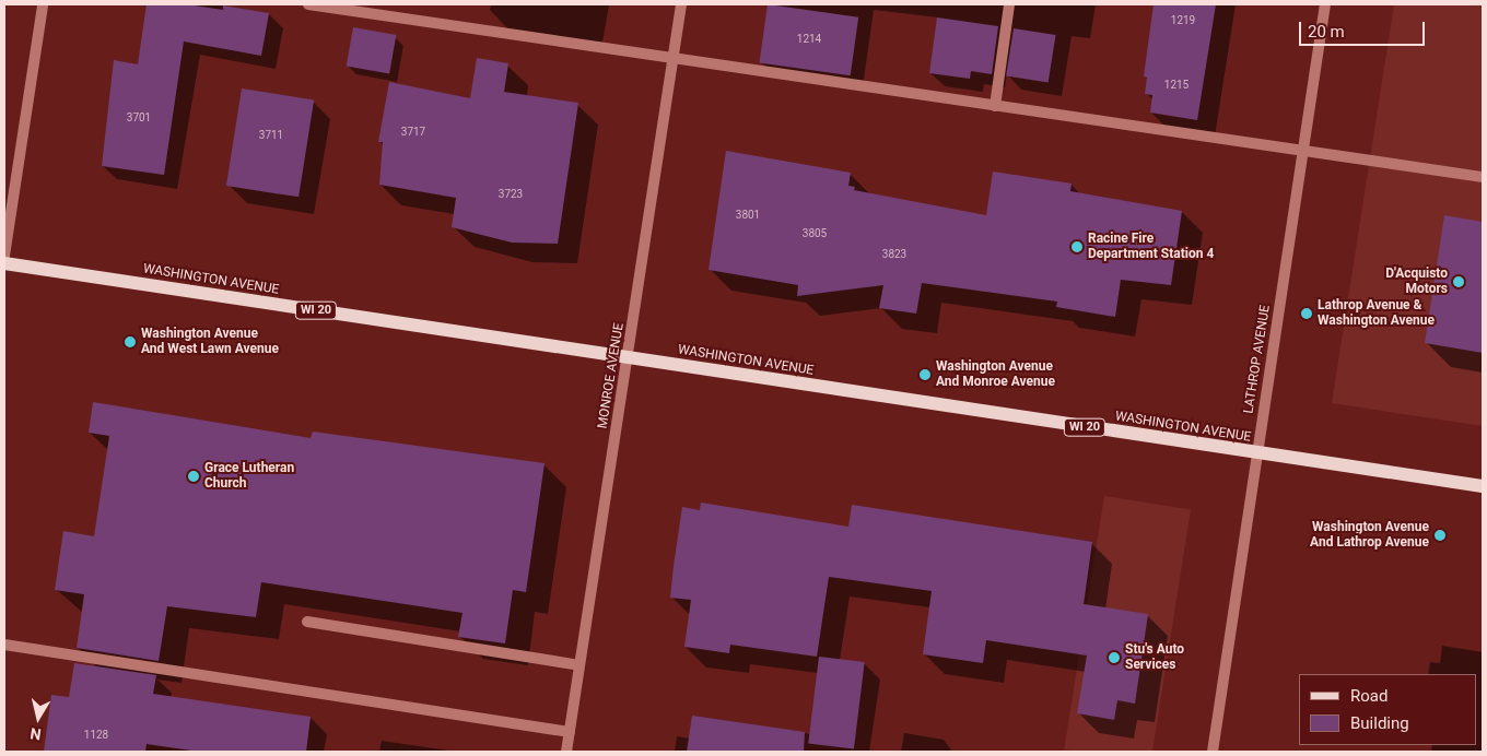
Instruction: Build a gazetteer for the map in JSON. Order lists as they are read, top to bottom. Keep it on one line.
{"streets":{"main road":["WASHINGTON AVENUE","WI 20"],"street":["LATHROP AVENUE","MONROE AVENUE"]},"crossings":[["WASHINGTON AVENUE","LATHROP AVENUE"],["WASHINGTON AVENUE","MONROE AVENUE"]],"places":["Racine Fire Department Station 4","D'Acquisto Motors","Lathrop Avenue & Washington Avenue","Washington Avenue And West Lawn Avenue","Washington Avenue And Monroe Avenue","Grace Lutheran Church","Washington Avenue And Lathrop Avenue","Stu's Auto Services"],"house_numbers":["1219","1214","1215","3701","3717","3711","3723","3801","3805","3823","1128"],"legend":["Road","Building"],"scale_bar":"20 m","north":"bottom"}
